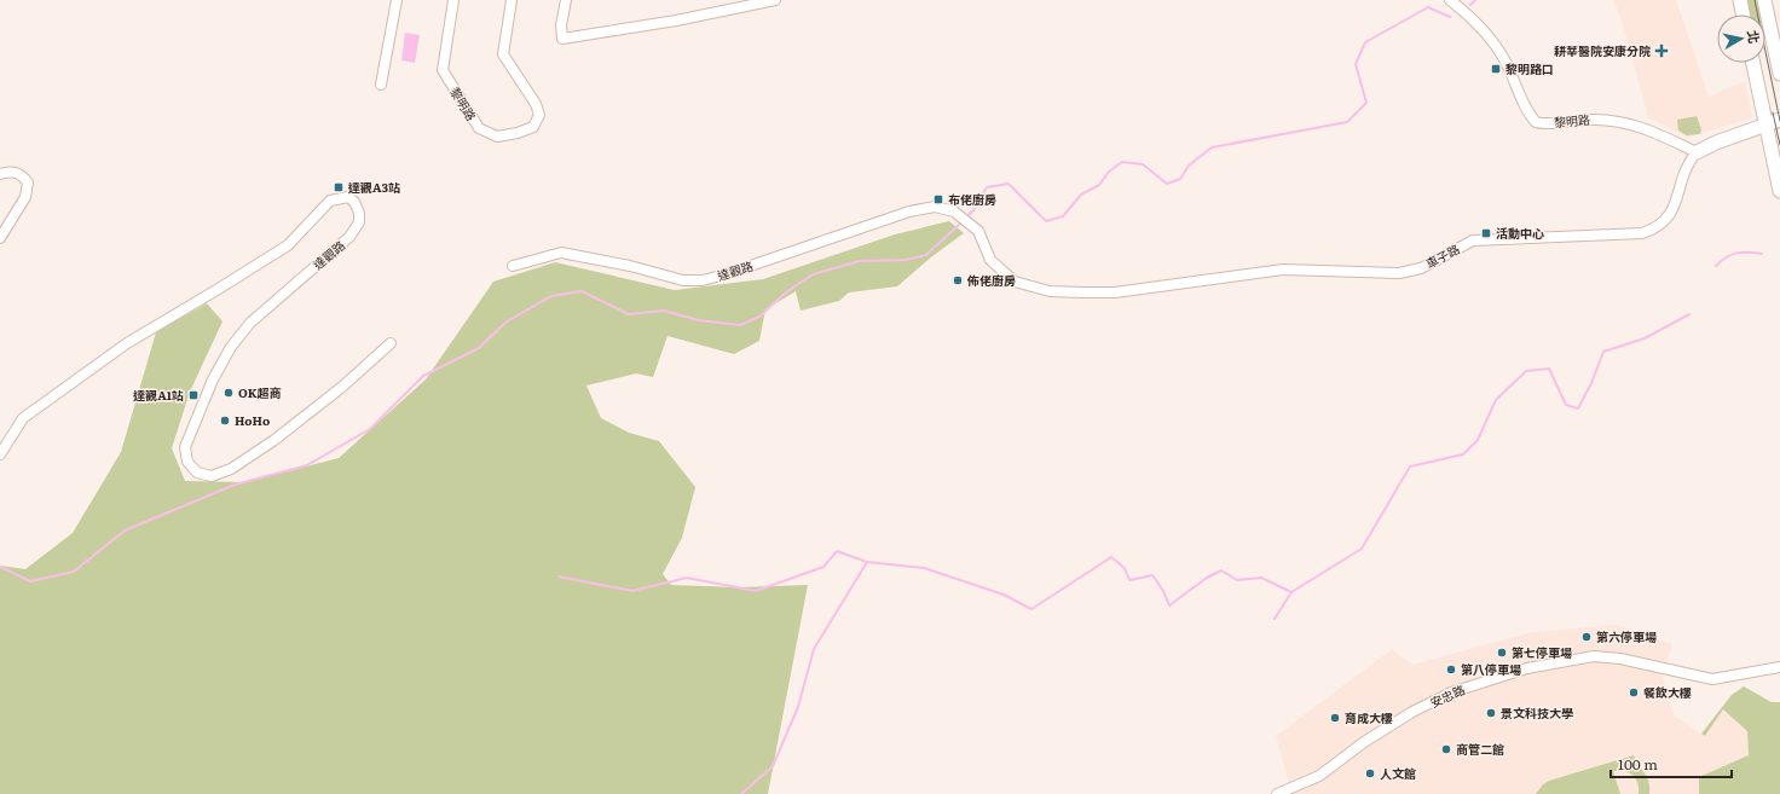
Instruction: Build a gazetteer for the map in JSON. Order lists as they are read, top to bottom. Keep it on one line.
{"streets":{"street":["黎明路","達觀路","車子路","安忠路"]},"crossings":[["黎明路","車子路"],["達觀路","車子路"]],"places":{"health":["耕莘醫院安康分院"],"transit":["黎明路口","達觀A3站","布佬廚房","活動中心","達觀A1站"],"other":["佈佬廚房","OK超商","HoHo","第六停車場","第七停車場","第八停車場","餐飲大樓","景文科技大學","育成大樓","商管二館","人文館"]},"scale_bar":"100 m","north":"right"}
